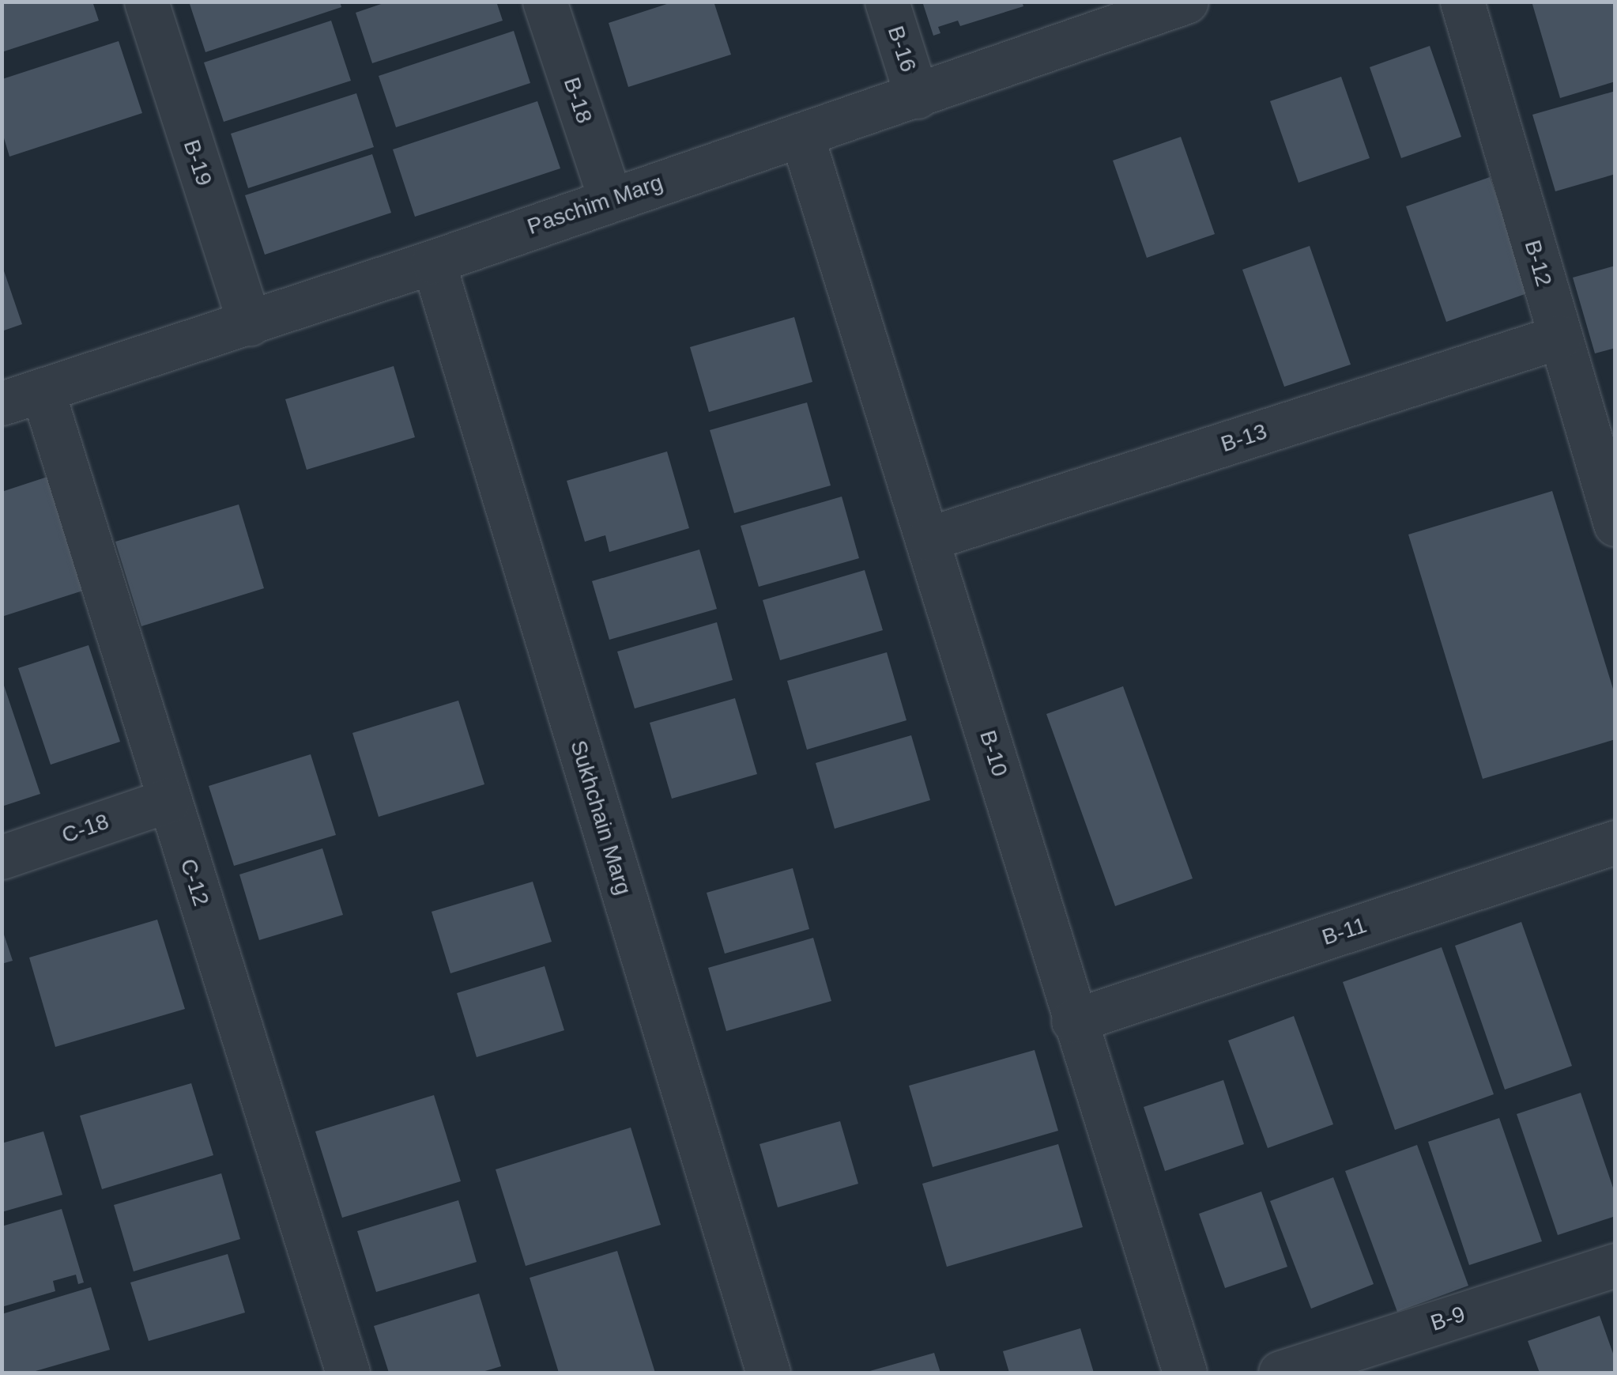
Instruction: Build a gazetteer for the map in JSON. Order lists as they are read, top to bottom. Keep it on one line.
{"streets":{"street":["B-16","B-18","B-19","Paschim Marg","B-12","B-13","B-10","Sukhchain Marg","C-18","C-12","B-11","B-9"]},"crossings":[["B-16","Paschim Marg"],["B-18","Paschim Marg"],["B-19","Paschim Marg"],["Paschim Marg","B-10"],["Paschim Marg","Sukhchain Marg"],["Paschim Marg","C-12"],["B-12","B-13"],["B-13","B-10"],["B-10","B-11"],["C-18","C-12"]]}
